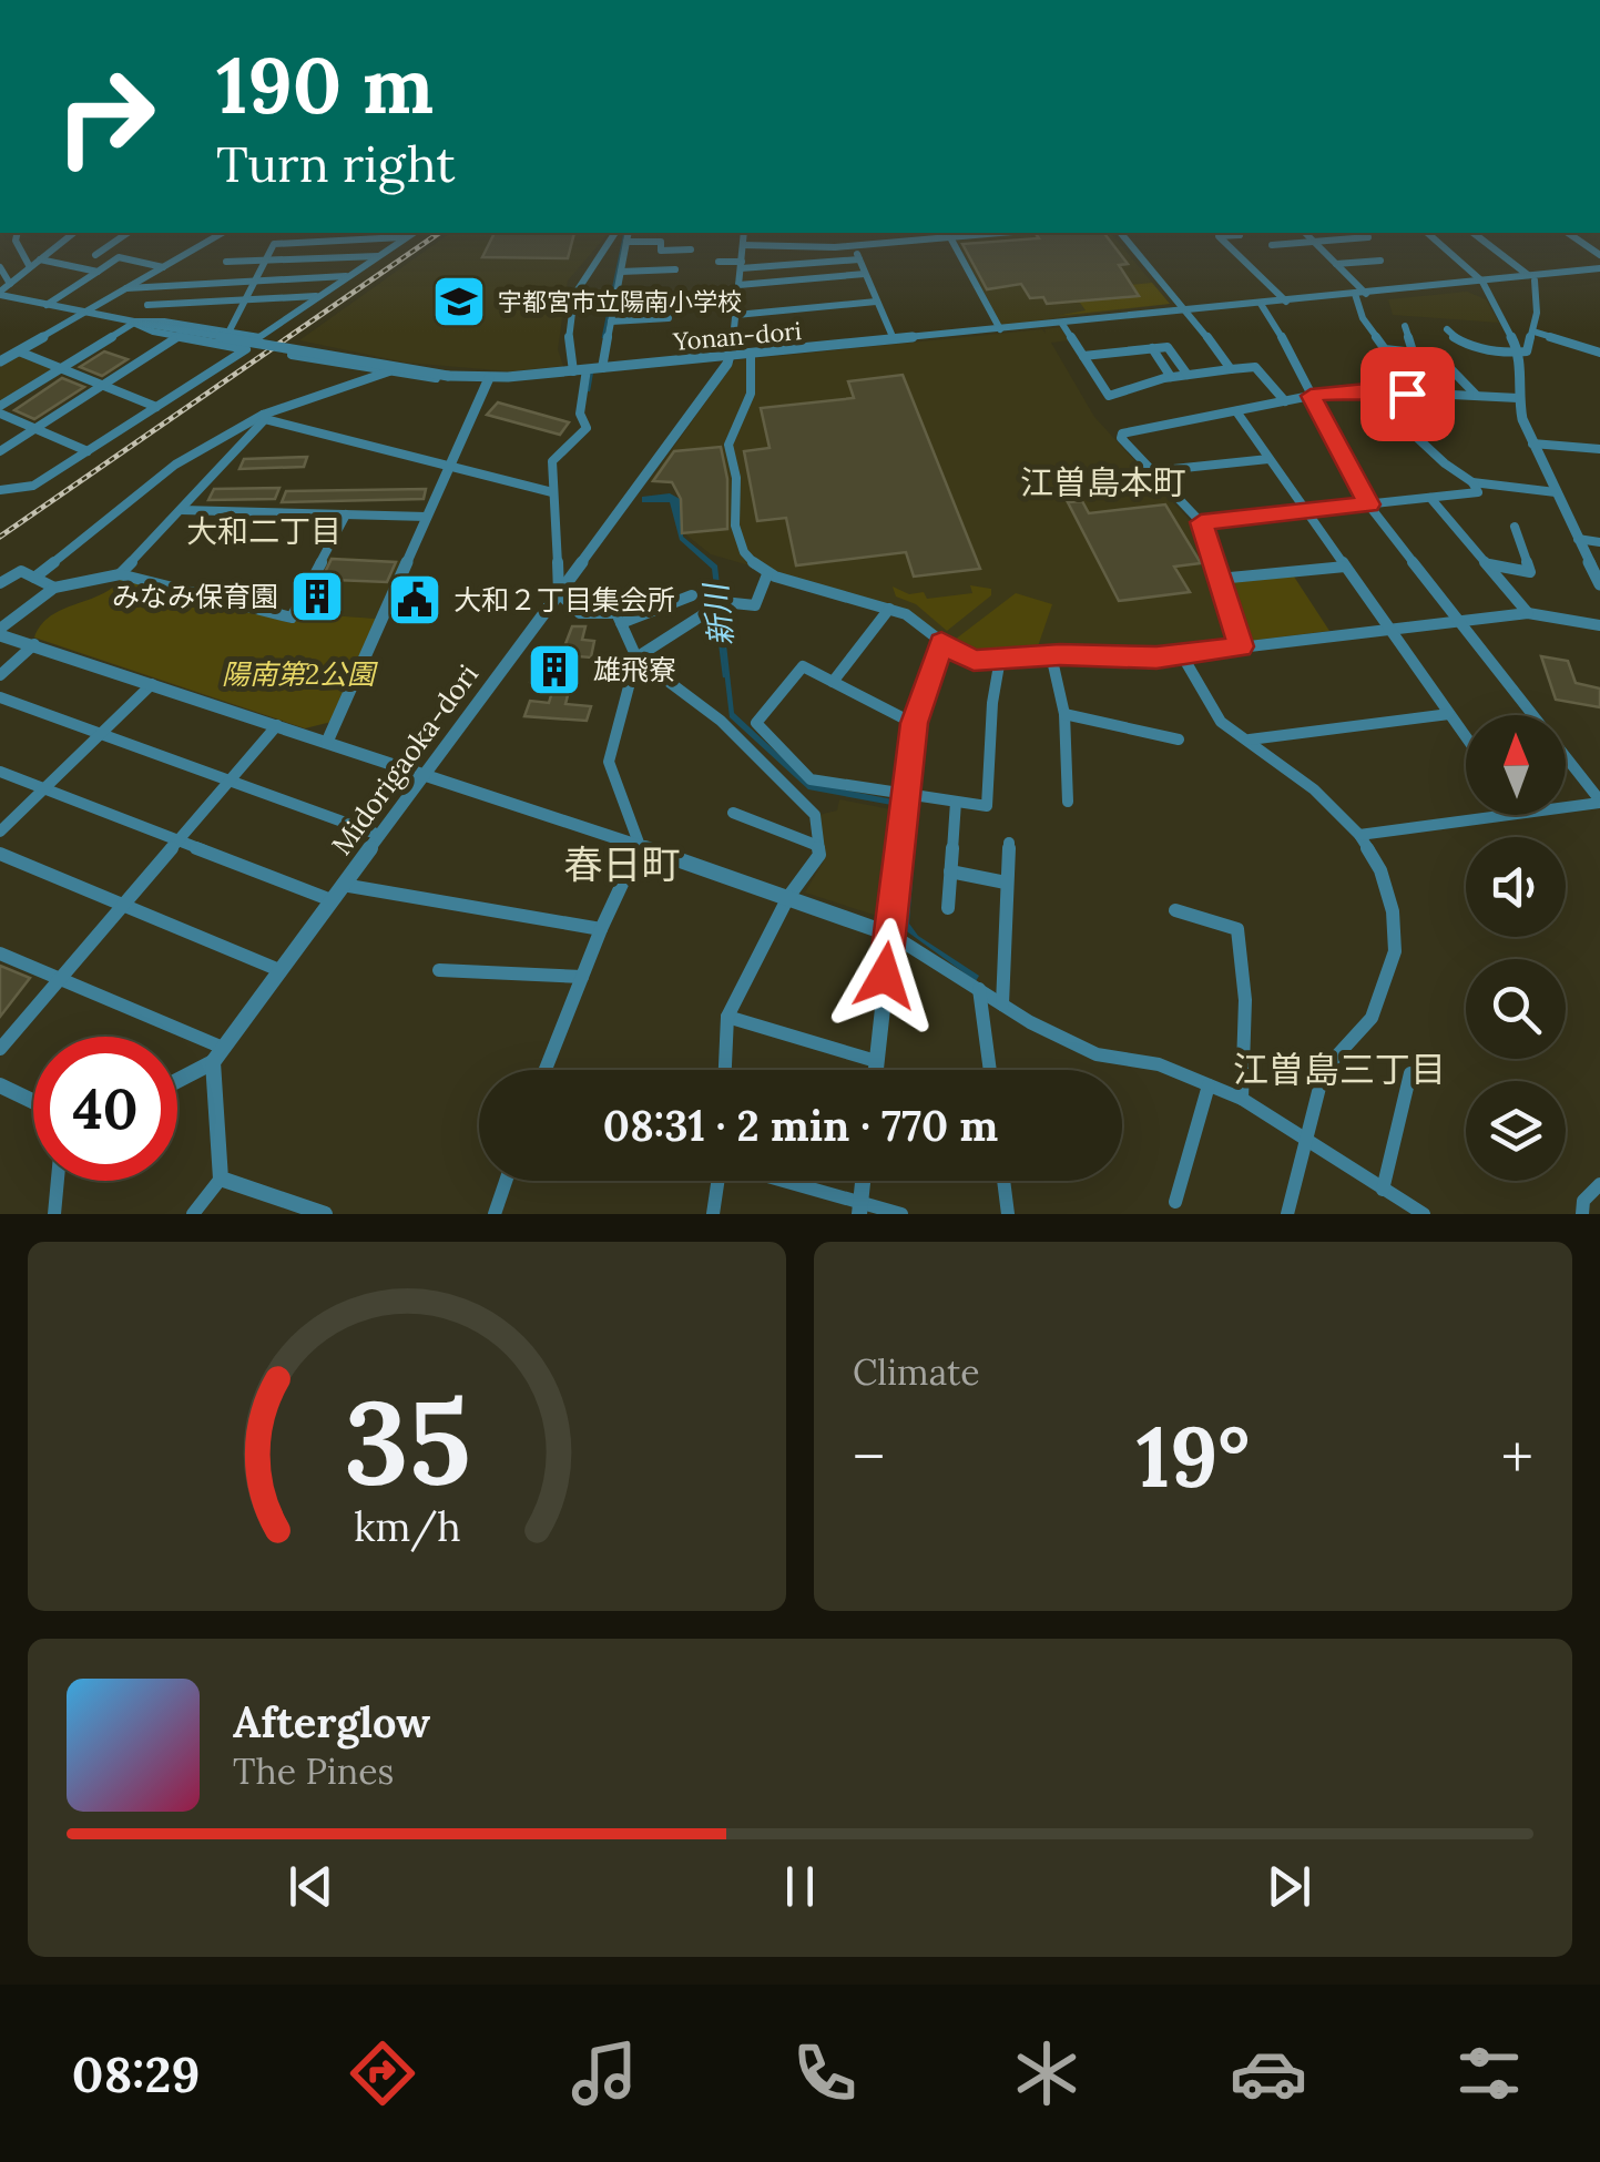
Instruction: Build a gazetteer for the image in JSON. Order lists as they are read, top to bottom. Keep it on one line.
{"streets":{"street":["Yonan-dori","Midorigaoka-dori"]},"crossings":[["Yonan-dori","Midorigaoka-dori"]],"districts":["江曽島本町","大和二丁目","春日町","江曽島三丁目"],"water":["新川"],"parks":["陽南第2公園"],"places":{"school or university":["宇都宮市立陽南小学校"],"building":["みなみ保育園","雄飛寮"],"public building":["大和２丁目集会所"]},"north":"top","page":{"turn":["190 m","Turn right"],"limit":"40","trip":"08:31 · 2 min · 770 m","tile":"Climate","heat":["−","19°","+"],"song":["Afterglow","The Pines"],"tabs":"08:29","gauge":["35","km/h"]}}
